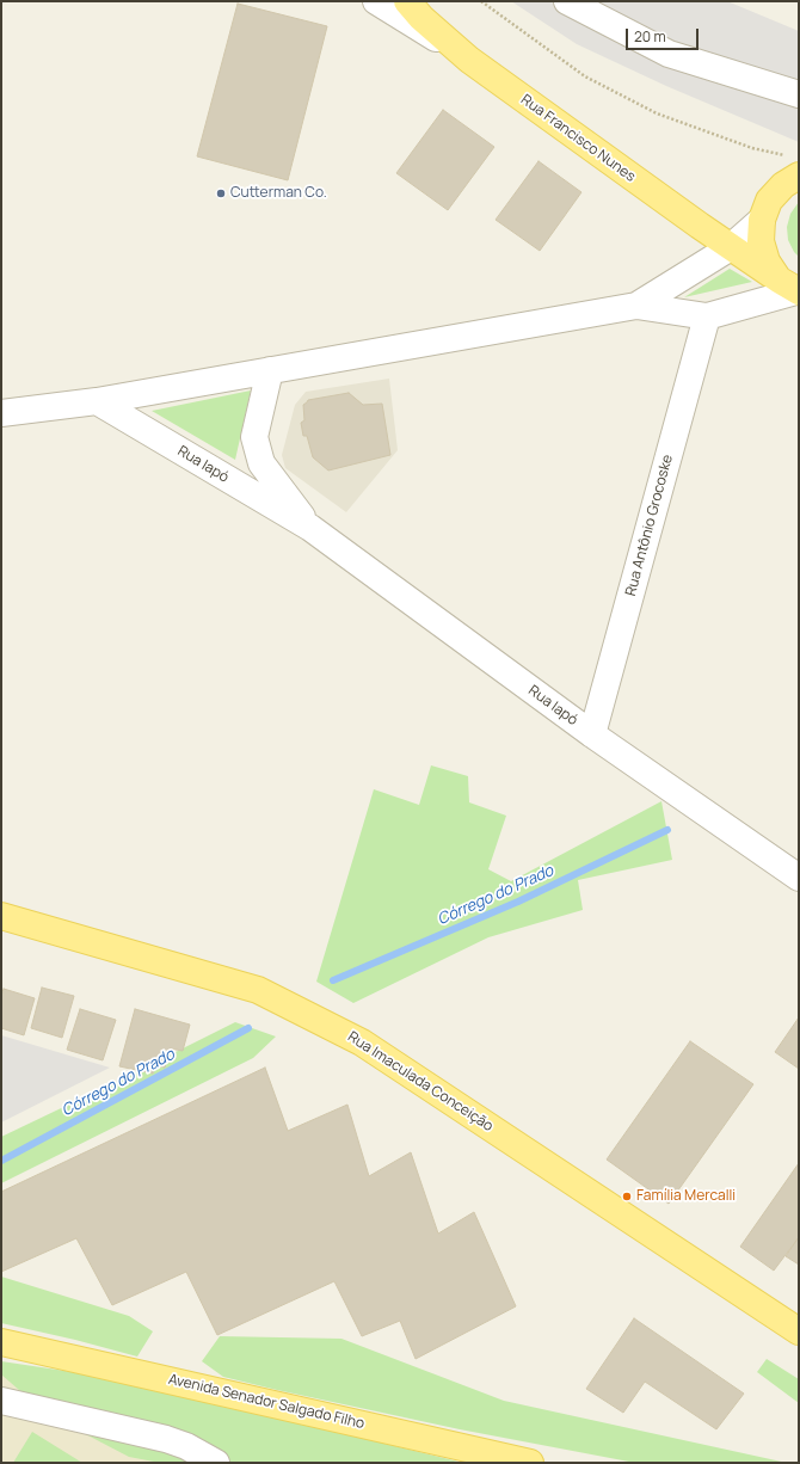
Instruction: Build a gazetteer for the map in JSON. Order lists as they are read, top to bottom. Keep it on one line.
{"streets":{"main road":["Rua Francisco Nunes","Rua Imaculada Conceição","Avenida Senador Salgado Filho"],"street":["Rua Iapó","Rua Antônio Grocoske"]},"crossings":[["Rua Iapó","Rua Antônio Grocoske"]],"water":["Córrego do Prado"],"places":["Cutterman Co.","Família Mercalli"],"scale_bar":"20 m"}
